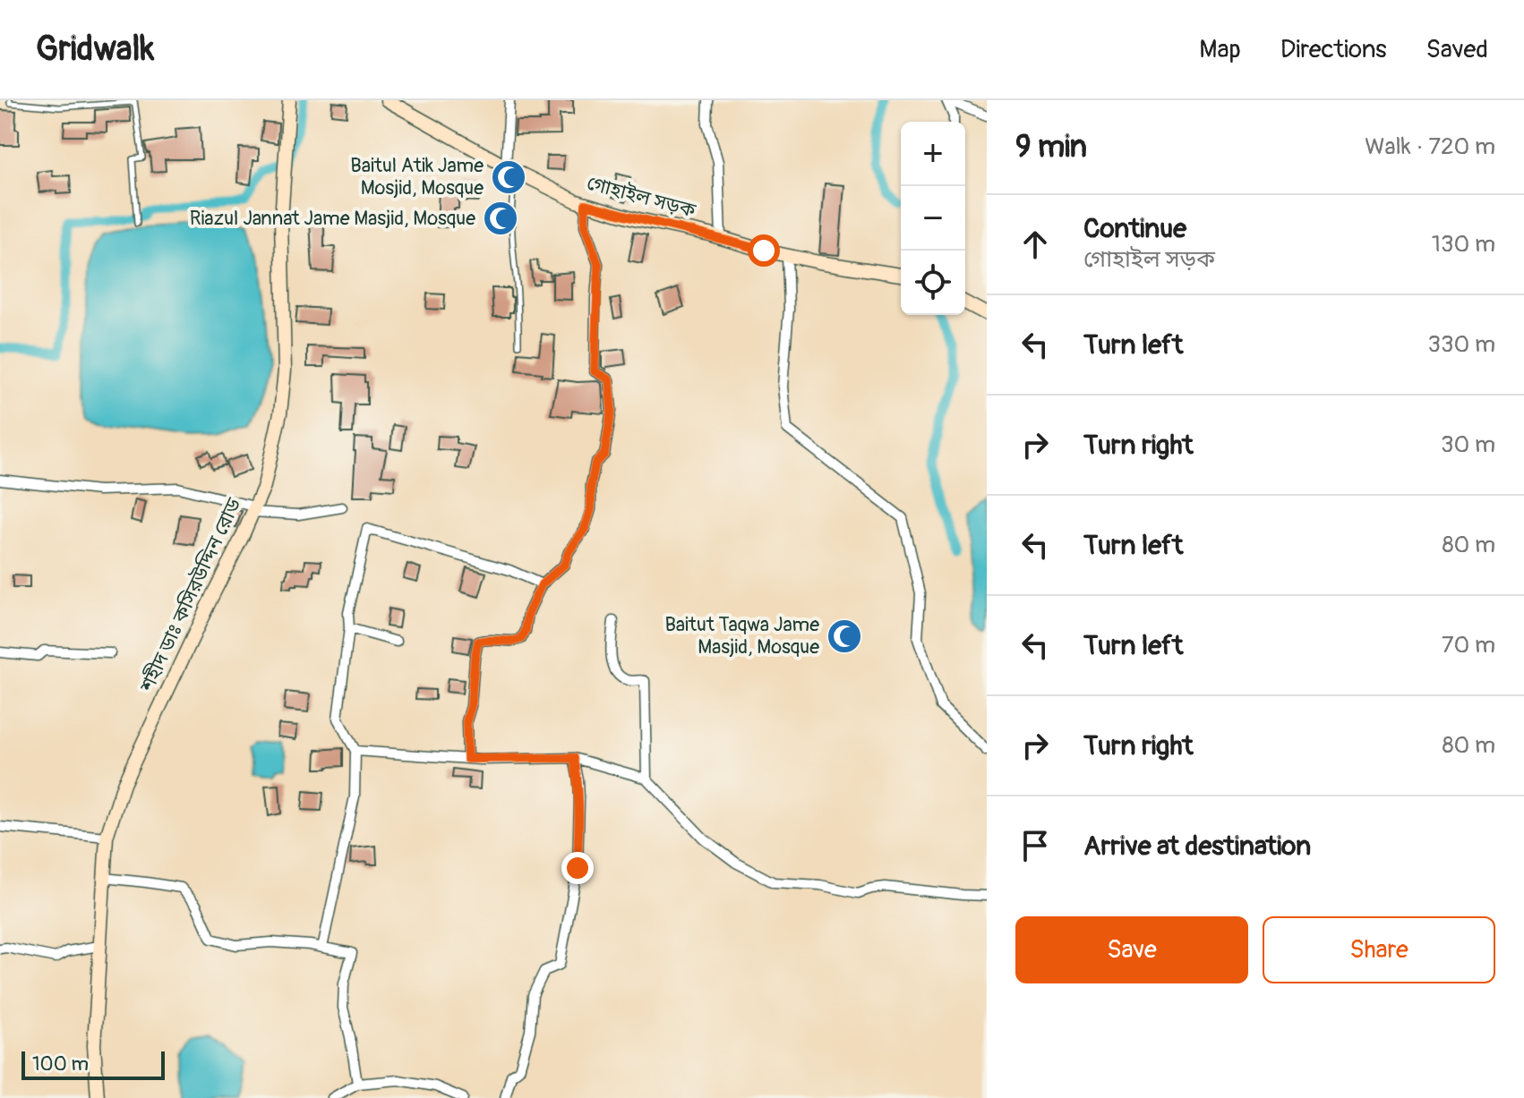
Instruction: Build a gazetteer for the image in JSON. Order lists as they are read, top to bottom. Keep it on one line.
{"streets":{"street":["গোহাইল সড়ক","শহীদ ডাঃ কসিরউদ্দিন রোড"]},"places":{"mosque":["Baitul Atik Jame Mosjid, Mosque","Riazul Jannat Jame Masjid, Mosque","Baitut Taqwa Jame Masjid, Mosque"]},"scale_bar":"100 m","page":{"header":"Gridwalk","nav":["Map","Directions","Saved"],"heading":["9 min","Walk · 720 m"],"map_buttons":["+","−"],"list":[["Continue","গোহাইল সড়ক","130 m"],["Turn left","330 m"],["Turn right","30 m"],["Turn left","80 m"],["Turn left","70 m"],["Turn right","80 m"],"Arrive at destination"],"buttons":["Save","Share"],"scale":"100 m"}}
